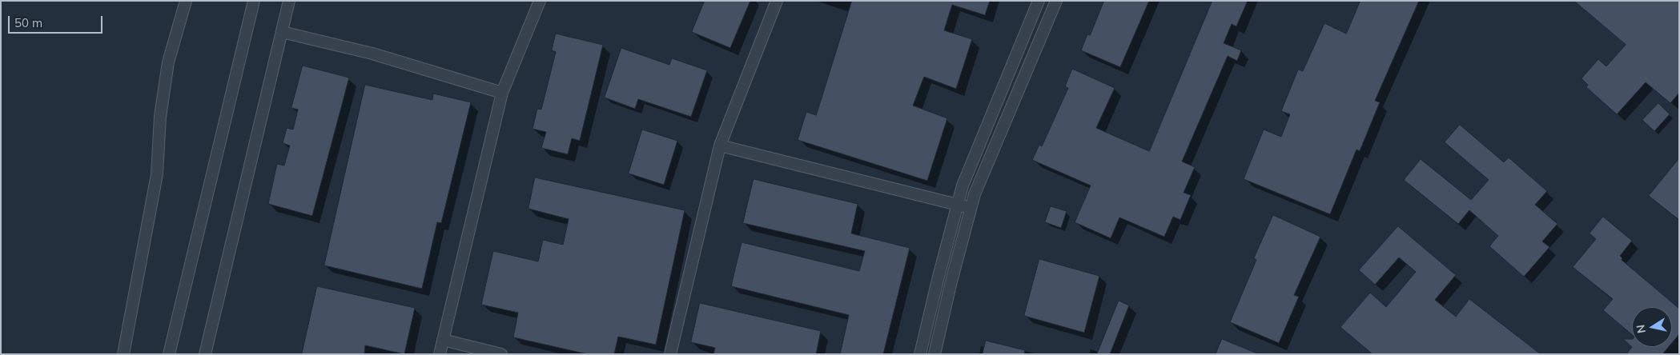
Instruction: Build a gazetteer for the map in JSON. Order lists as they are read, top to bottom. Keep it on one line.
{"scale_bar":"50 m","north":"left"}
